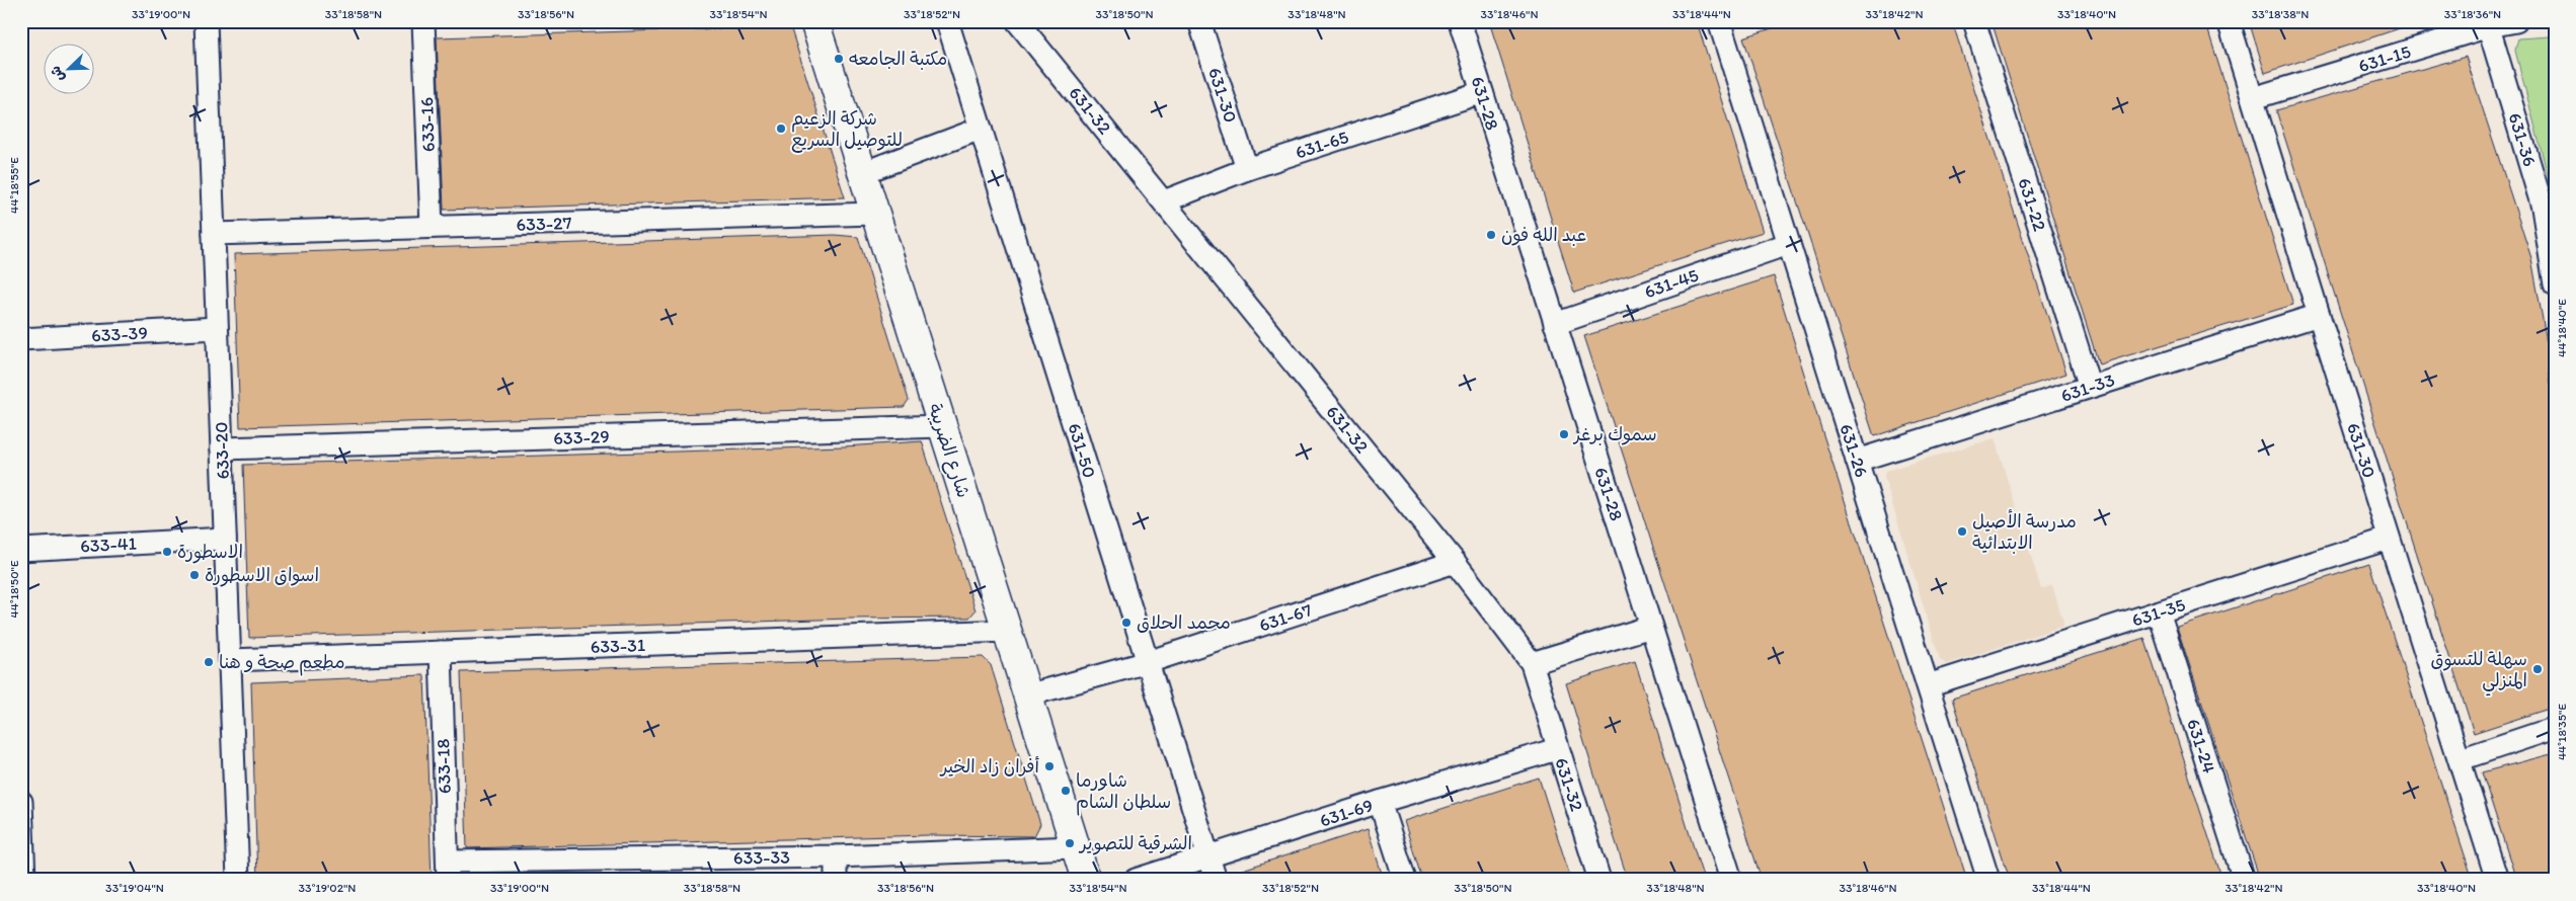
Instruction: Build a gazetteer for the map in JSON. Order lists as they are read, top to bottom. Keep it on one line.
{"streets":{"street":["631-15","631-30","631-28","631-32","633-16","631-36","631-65","631-22","633-27","631-45","633-39","631-33","633-29","633-20","شارع الضريبة","631-50","631-26","633-41","631-35","631-67","633-31","631-24","633-18","631-69","633-33"]},"crossings":[["631-15","631-30"],["631-15","631-36"],["631-30","631-65"],["631-30","631-33"],["631-30","631-35"],["631-28","631-65"],["631-28","631-45"],["631-32","631-65"],["631-32","631-67"],["631-32","631-69"],["633-16","633-27"],["631-22","631-33"],["633-27","633-20"],["633-27","شارع الضريبة"],["631-45","631-26"],["633-39","633-20"],["631-33","631-26"],["633-29","633-20"],["633-29","شارع الضريبة"],["633-20","633-41"],["633-20","633-31"],["شارع الضريبة","631-67"],["شارع الضريبة","633-31"],["شارع الضريبة","633-33"],["631-50","631-67"],["631-50","631-69"],["631-26","631-35"],["631-35","631-24"],["633-31","633-18"],["633-18","633-33"]],"places":["مكتبة الجامعه","شركة الزعيم للتوصيل السريع","عبد الله فون","سموك برغر","مدرسة الأصيل الابتدائية","الاسطورة","اسواق الاسطورة","محمد الحلاق","مطعم صحة و هنا","سهلة للتسوق المنزلي","أفران زاد الخير","شاورما سلطان الشام","الشرقية للتصوير"],"north":"bottom left","coordinates":["33°19'00\"N","33°18'58\"N","33°18'56\"N","33°18'54\"N","33°18'52\"N","33°18'50\"N","33°18'48\"N","33°18'46\"N","33°18'44\"N","33°18'42\"N","33°18'40\"N","33°18'38\"N","33°18'36\"N","44°18'55\"E","44°18'40\"E","44°18'50\"E","44°18'35\"E","33°19'04\"N","33°19'02\"N"]}
